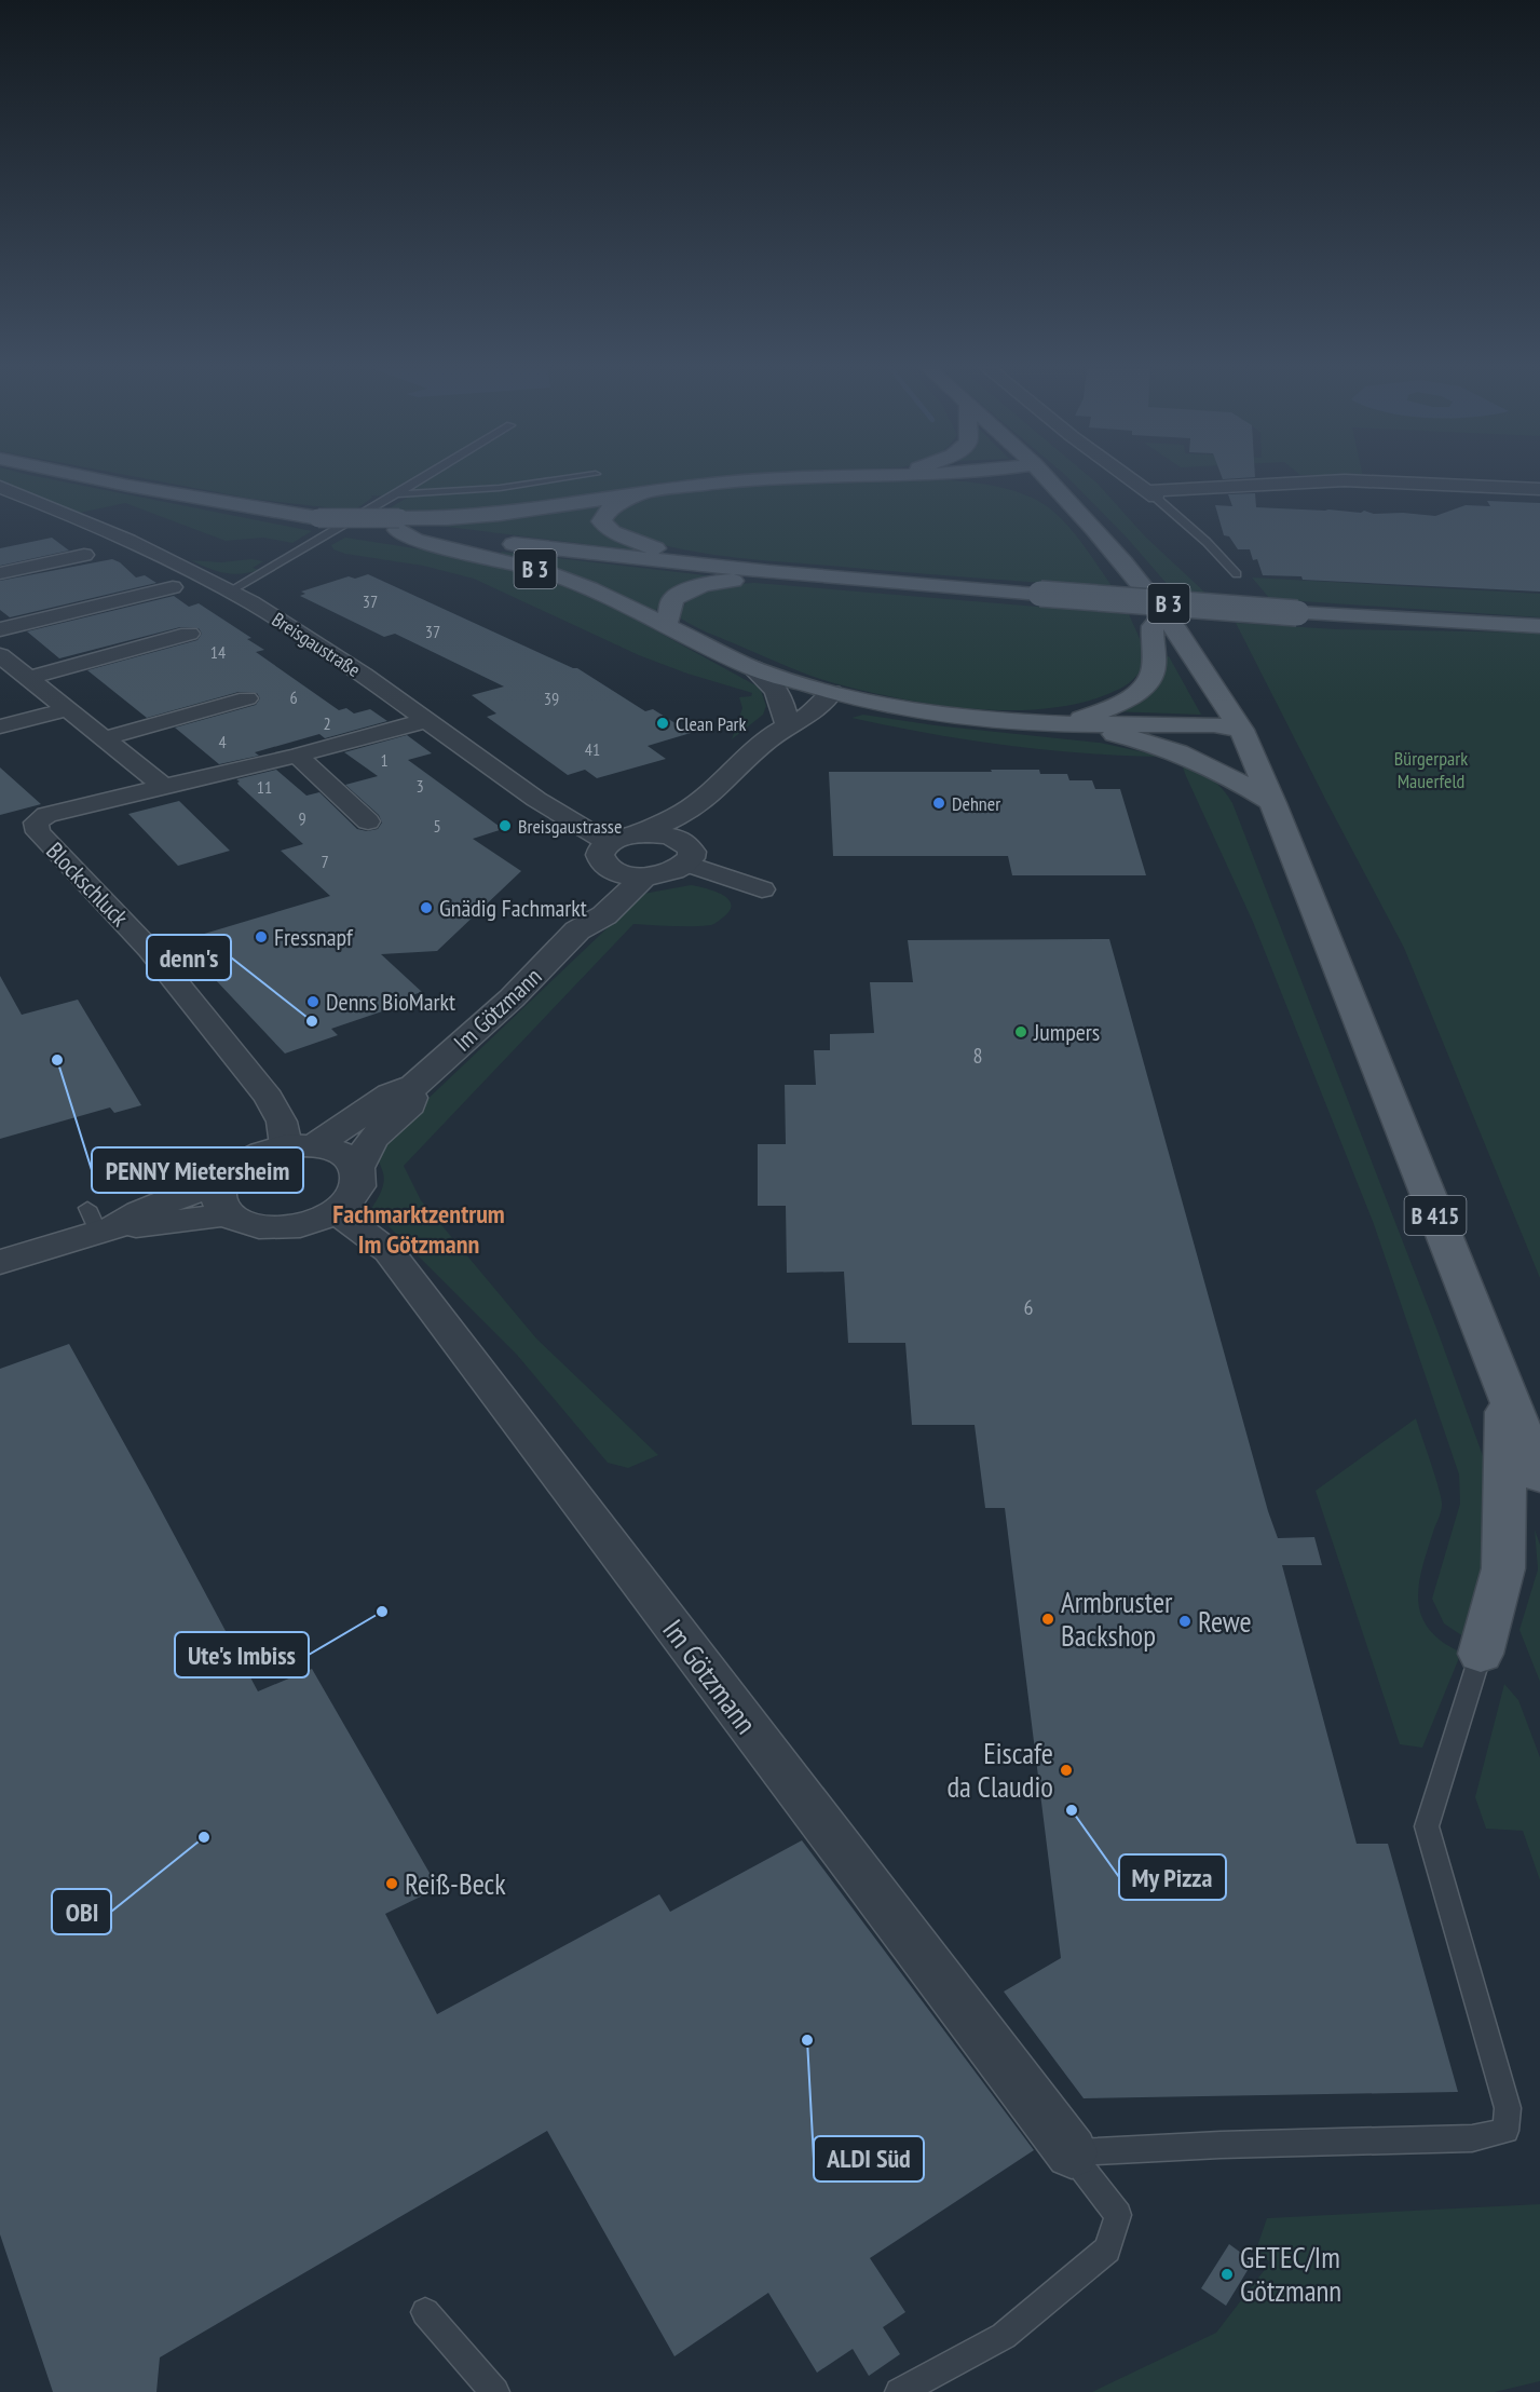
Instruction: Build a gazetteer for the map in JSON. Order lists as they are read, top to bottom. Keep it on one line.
{"streets":{"main road":["B 3","B 415"],"street":["Breisgaustraße","Blockschluck","Im Götzmann"]},"crossings":[["B 3","B 415"],["Breisgaustraße","Blockschluck"],["Breisgaustraße","Im Götzmann"],["Blockschluck","Im Götzmann"]],"districts":["Fachmarktzentrum Im Götzmann"],"parks":["Bürgerpark Mauerfeld"],"places":["Clean Park","Dehner","Breisgaustrasse","Gnädig Fachmarkt","Fressnapf","Denns BioMarkt","denn's","Jumpers","PENNY Mietersheim","Ute's Imbiss","Armbruster Backshop","Rewe","Eiscafe da Claudio","My Pizza","OBI","Reiß-Beck","ALDI Süd","GETEC/Im Götzmann"],"house_numbers":["37","37","14","6","39","2","4","41","1","3","11","9","5","7","8","6"]}
